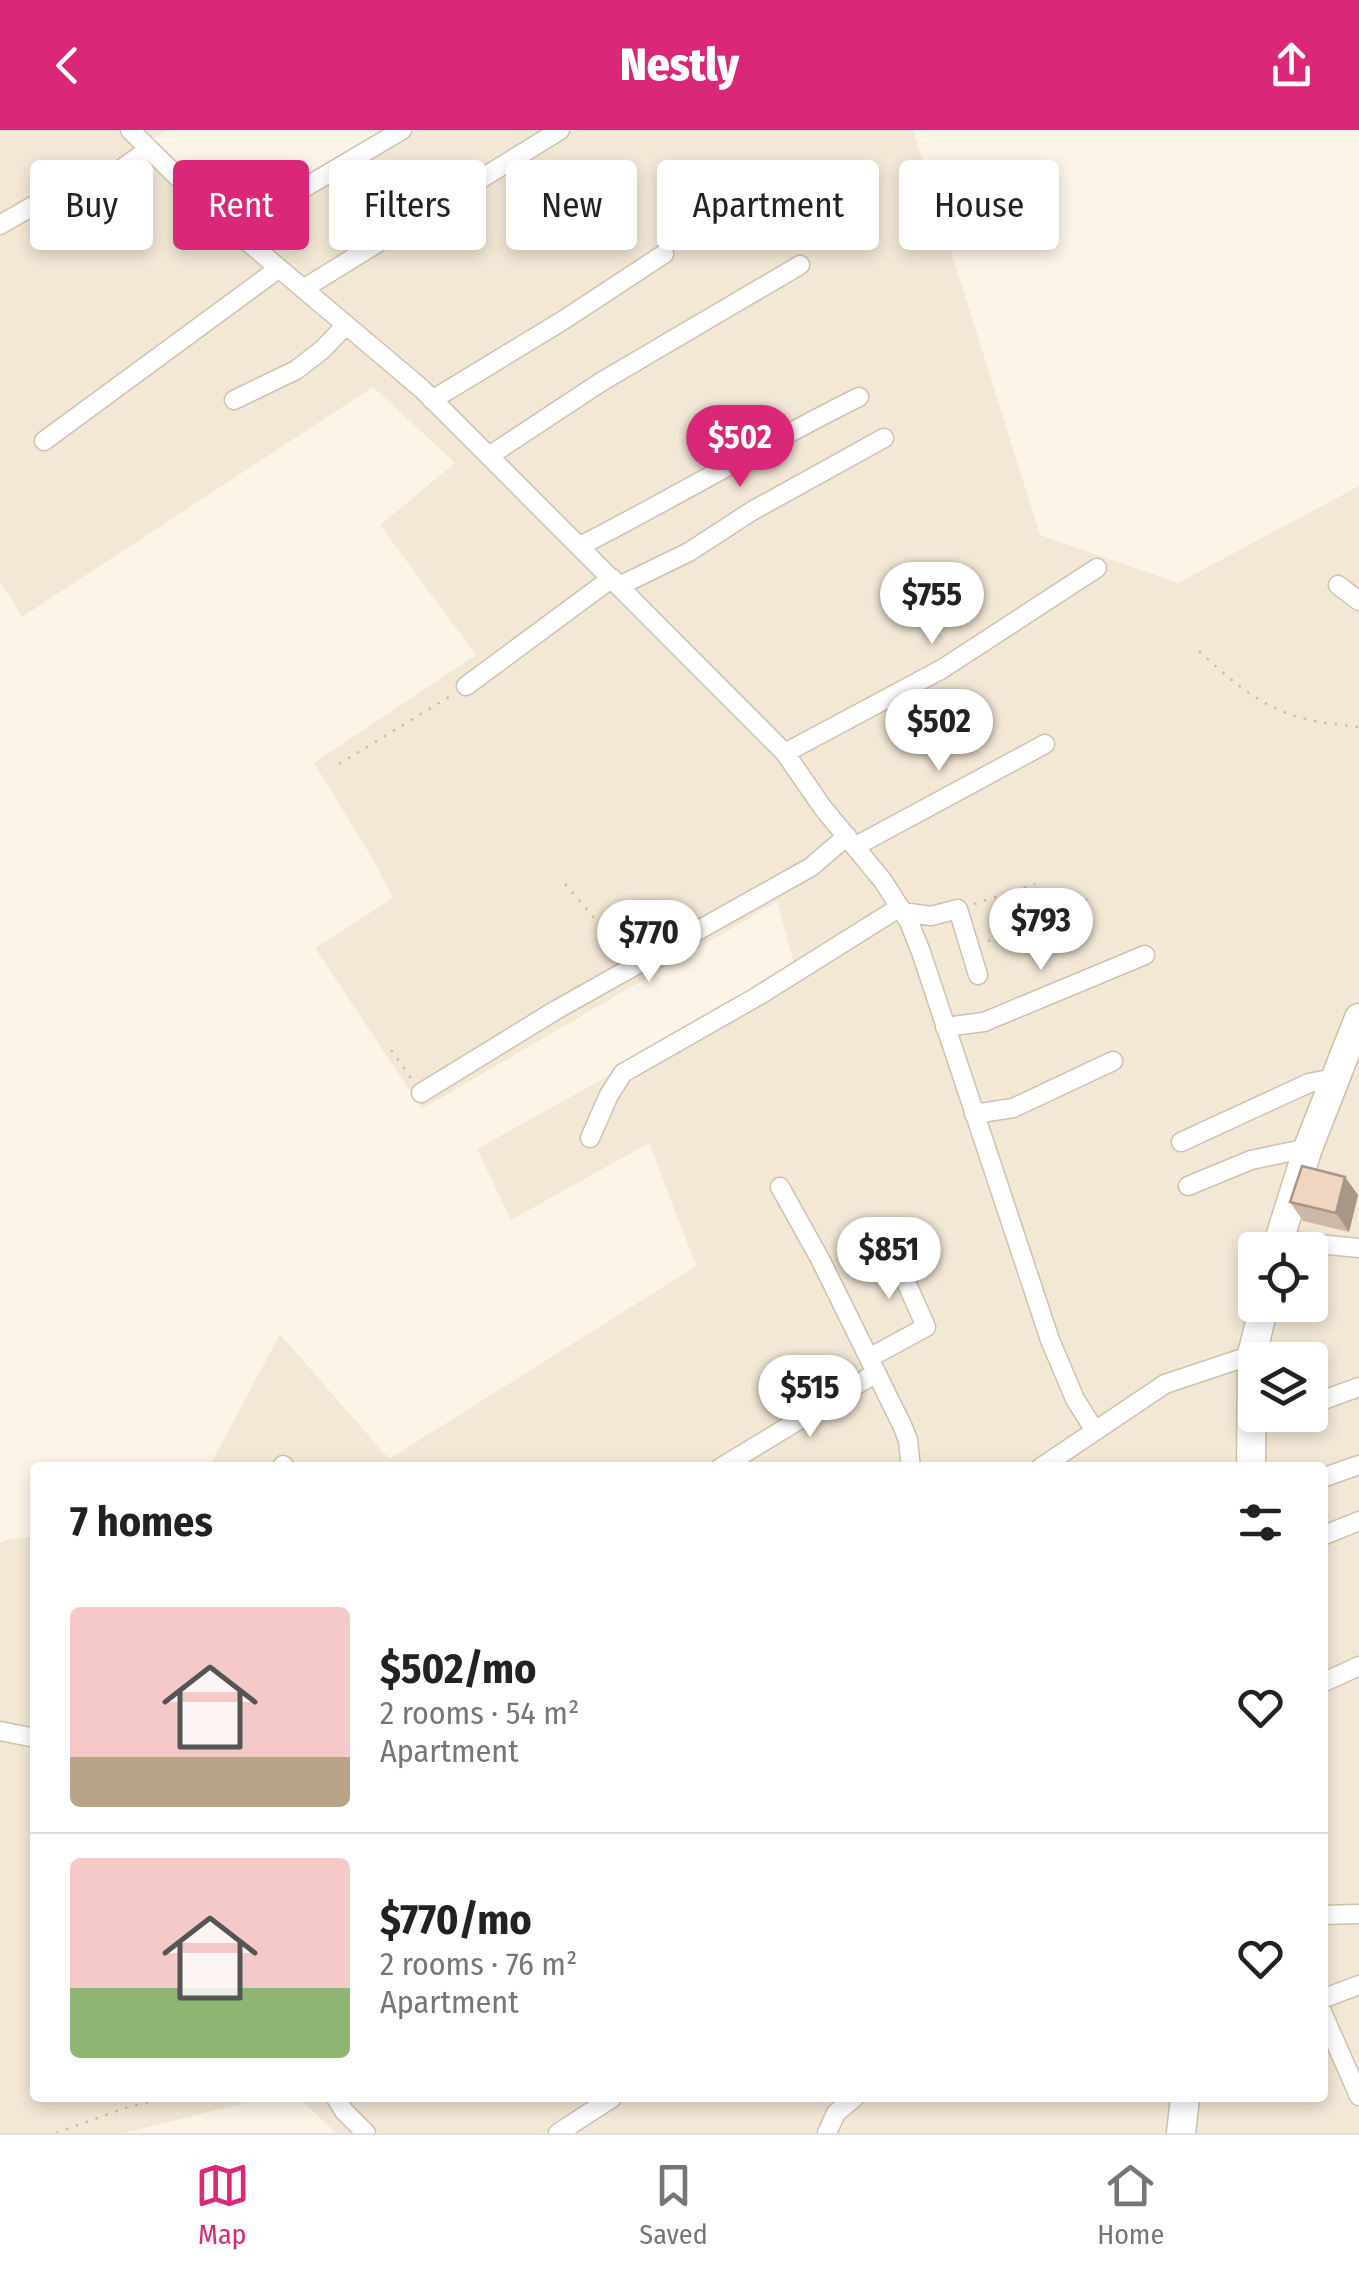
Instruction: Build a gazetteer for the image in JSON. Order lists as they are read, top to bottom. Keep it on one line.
{"page":{"header":"Nestly","chip":["Buy","Rent","Filters","New","Apartment","House"],"price":["$502","$755","$502","$793","$770","$851","$515"],"heading":"7 homes","list":[{"name":"$502/mo","note":"2 rooms · 54 m² · Apartment"},{"name":"$770/mo","note":"2 rooms · 76 m² · Apartment"}],"tabs":["Map","Saved","Home"]}}
